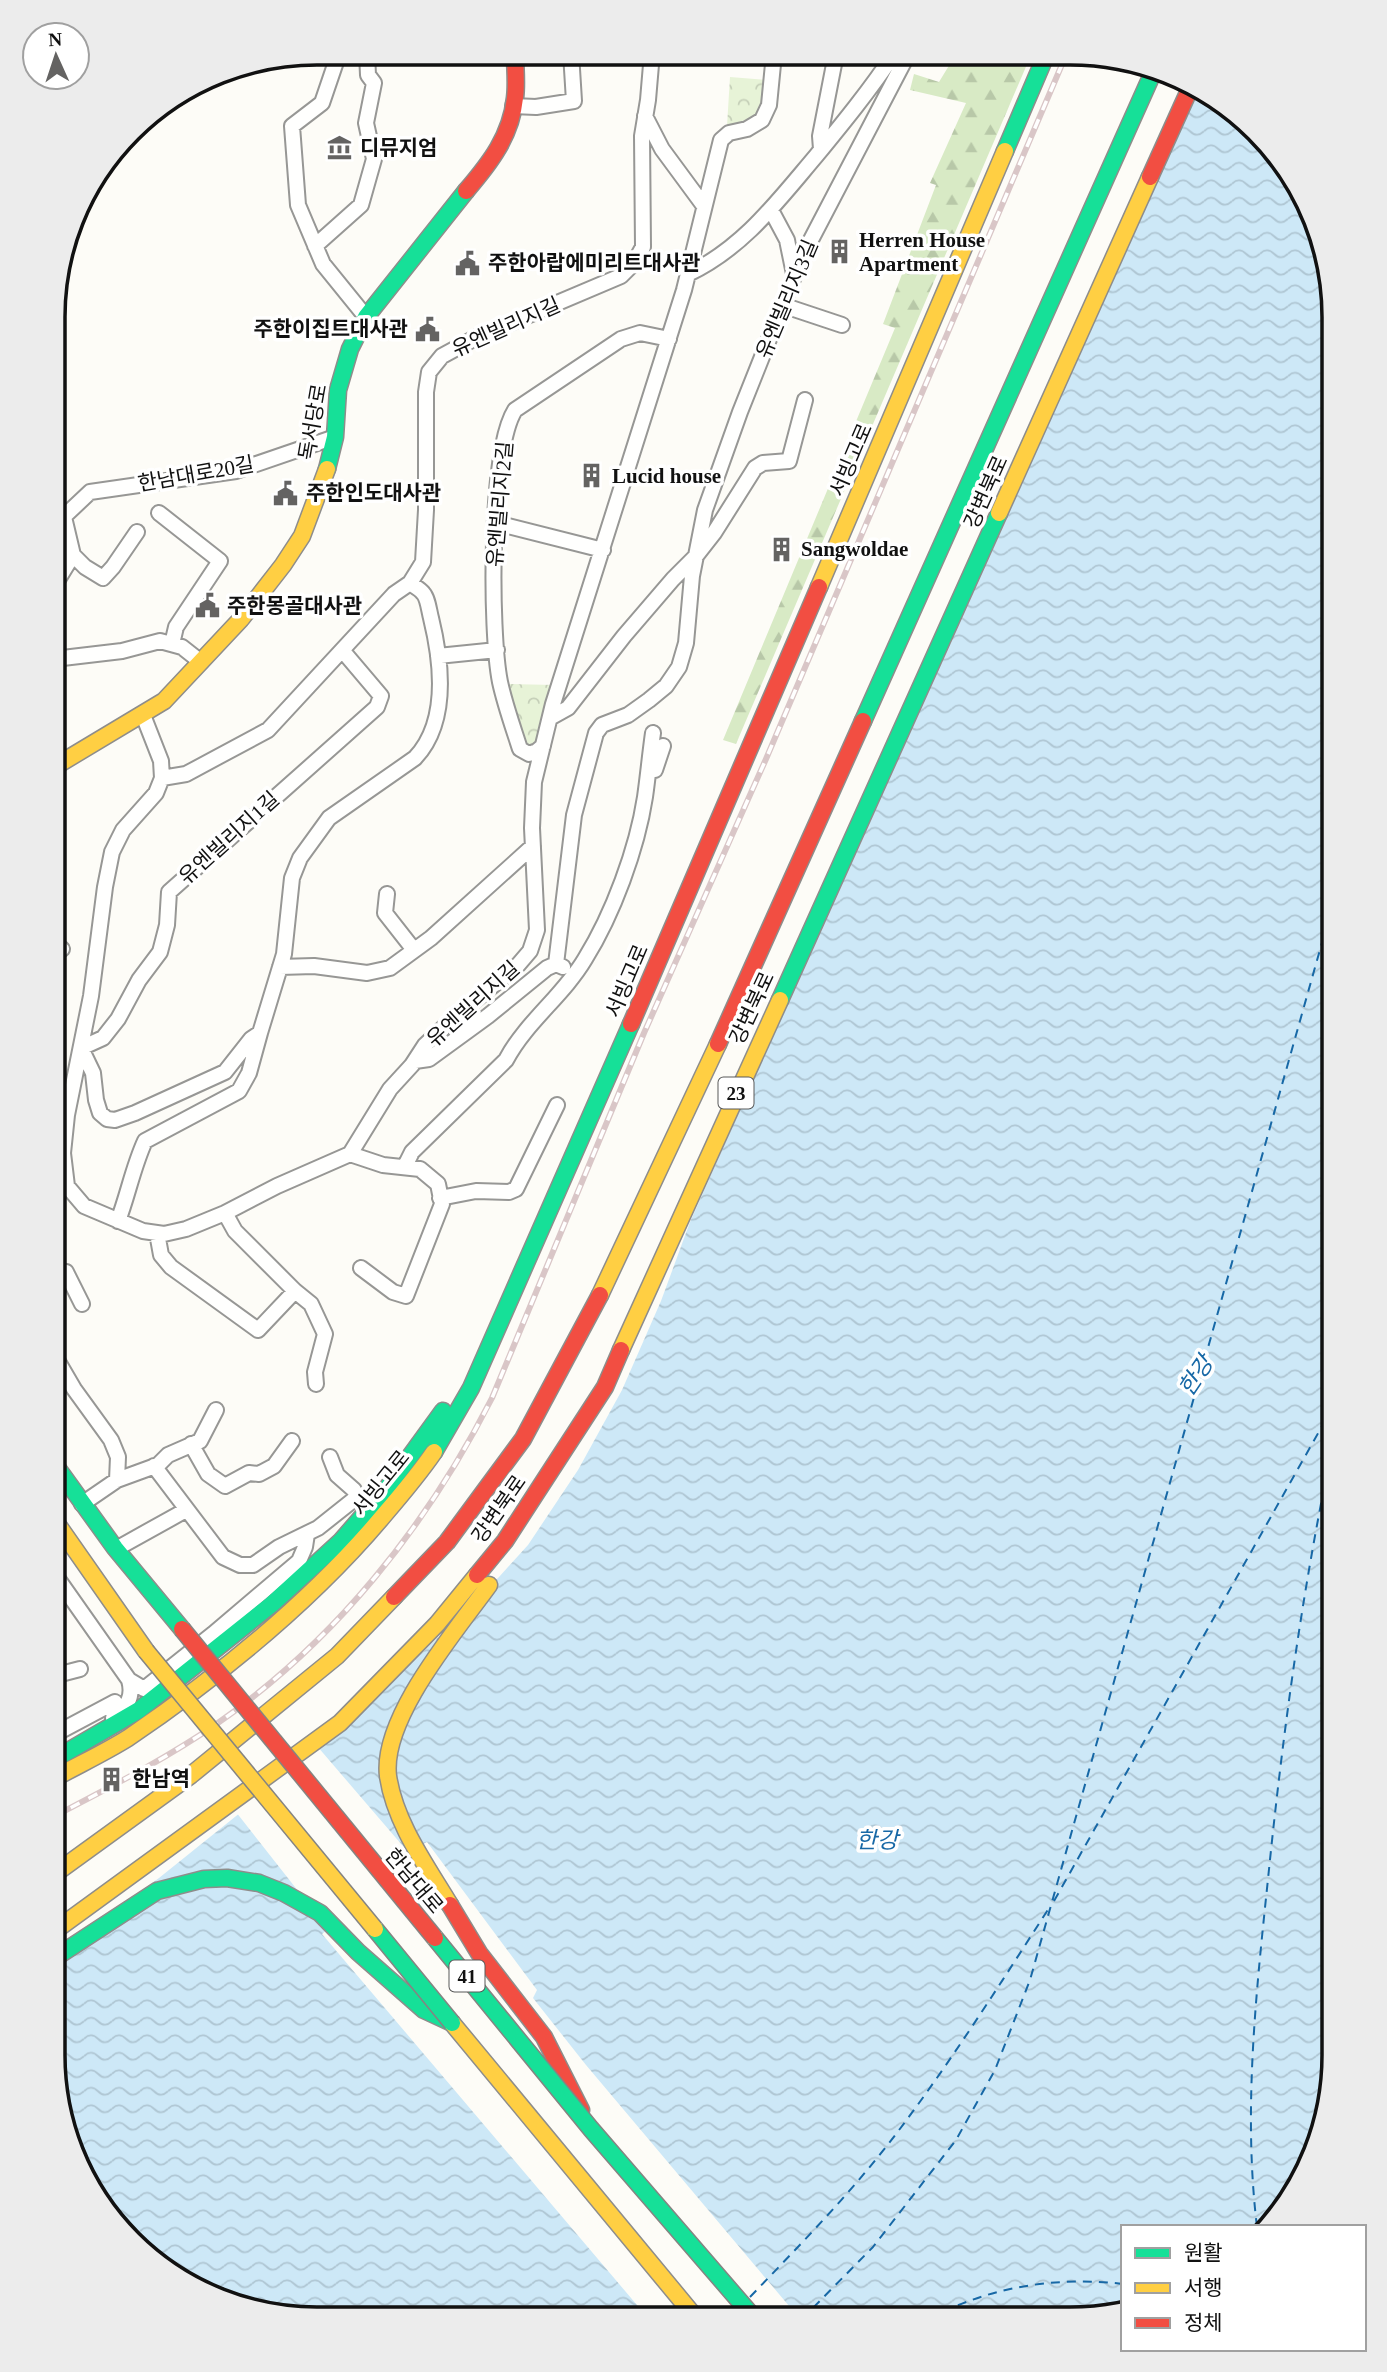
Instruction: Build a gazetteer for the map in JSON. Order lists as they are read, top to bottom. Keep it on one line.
{"streets":{"main road":["독서당로","서빙고로","강변북로","23","한남대로","41"],"street":["유엔빌리지3길","유엔빌리지길","한남대로20길","유엔빌리지2길","유엔빌리지1길"]},"crossings":[["유엔빌리지길","유엔빌리지2길"],["유엔빌리지길","유엔빌리지1길"],["독서당로","한남대로20길"]],"water":["한강"],"places":{"museum":["디뮤지엄"],"building":["Herren House Apartment","Lucid house","Sangwoldae","한남역"],"public building":["주한아랍에미리트대사관","주한이집트대사관","주한인도대사관","주한몽골대사관"]},"legend":["원활","서행","정체"],"north":"top"}
